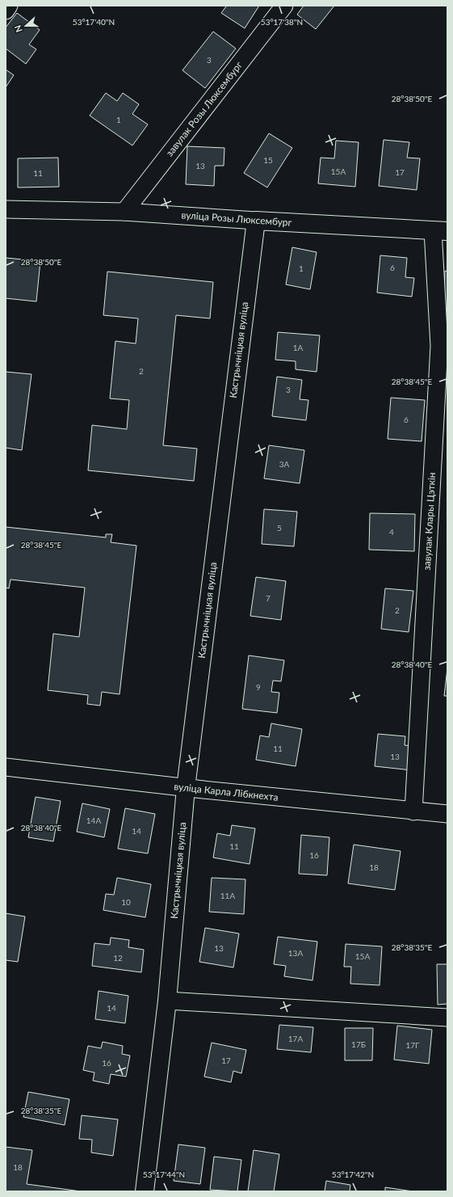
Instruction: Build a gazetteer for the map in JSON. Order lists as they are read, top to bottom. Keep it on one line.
{"streets":{"street":["завулак Розы Люксембург","вуліца Розы Люксембург","Кастрычніцкая вуліца","завулак Клары Цэткін","вуліца Карла Лібкнехта"]},"crossings":[["завулак Розы Люксембург","вуліца Розы Люксембург"],["вуліца Розы Люксембург","Кастрычніцкая вуліца"],["вуліца Розы Люксембург","завулак Клары Цэткін"],["Кастрычніцкая вуліца","вуліца Карла Лібкнехта"],["завулак Клары Цэткін","вуліца Карла Лібкнехта"]],"house_numbers":["3","1","15","13","15А","17","11","6","1","1А","2","3","6","3А","5","4","7","2","9","11","13","14А","14","11","16","18","11А","10","13","13А","15А","12","14","17А","17Б","17Г","17","16","18"],"north":"left","coordinates":["53°17'40\"N","53°17'38\"N","28°38'50\"E","28°38'45\"E","28°38'40\"E","28°38'35\"E","53°17'44\"N","53°17'42\"N"]}
